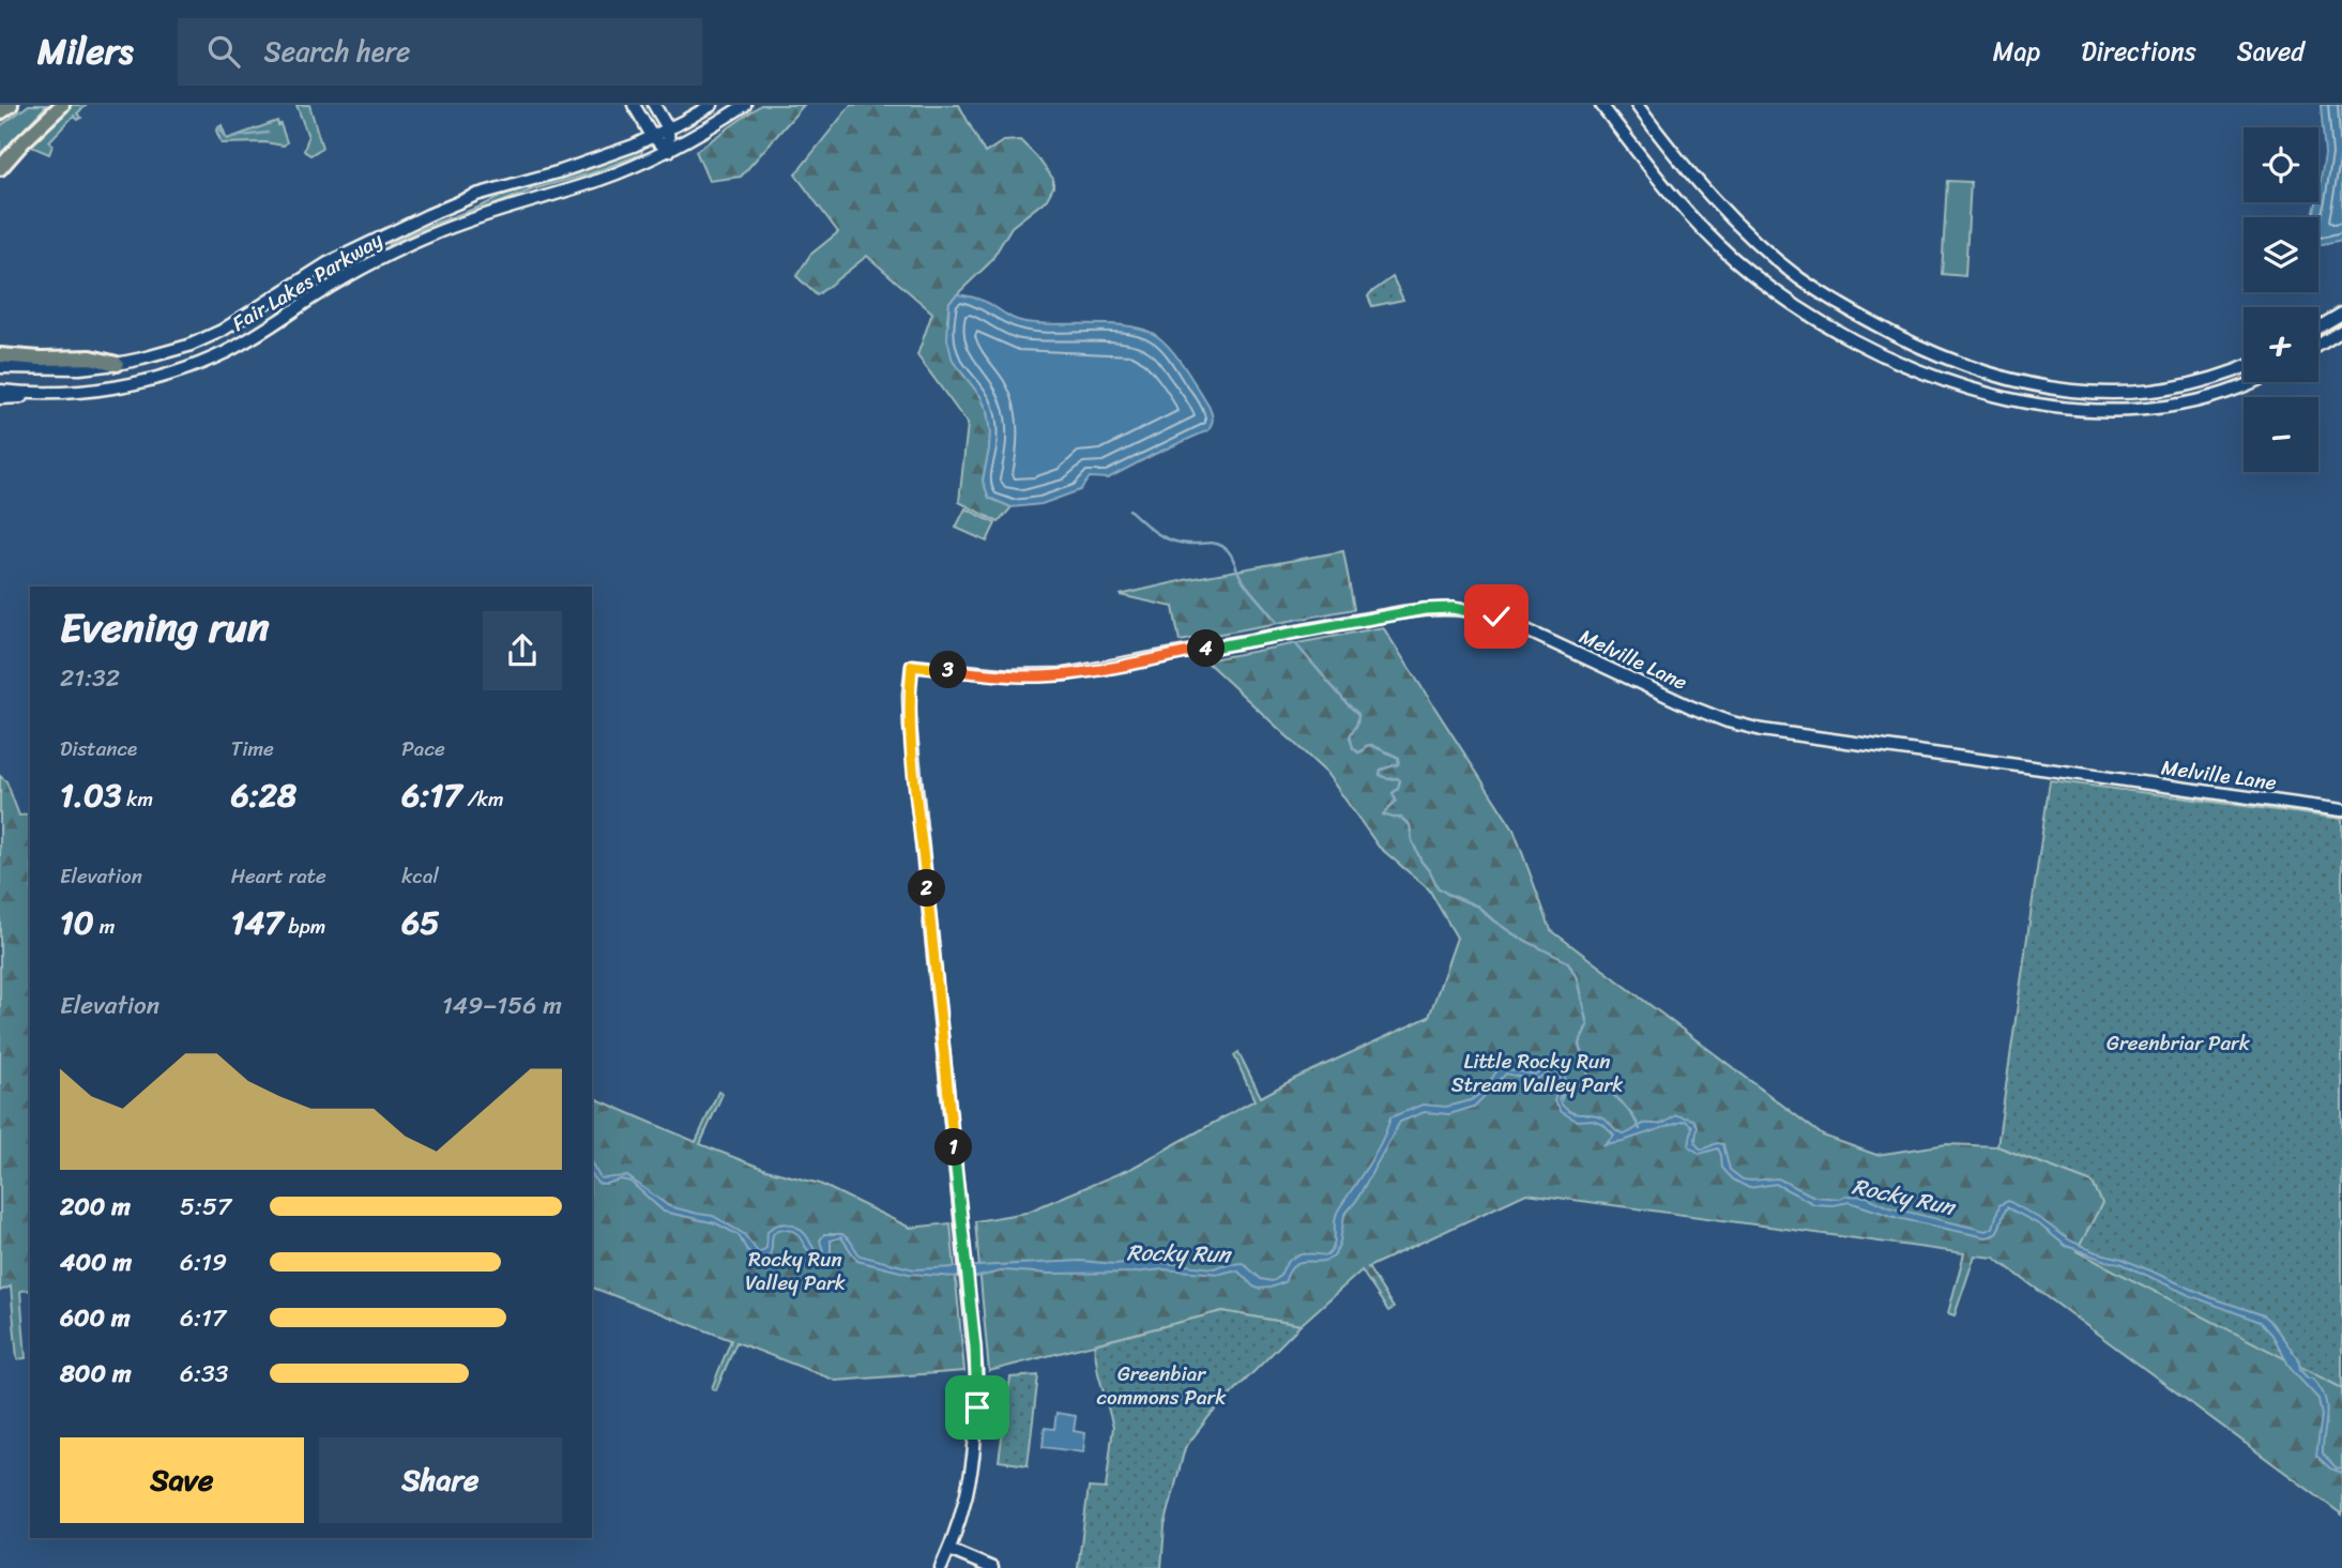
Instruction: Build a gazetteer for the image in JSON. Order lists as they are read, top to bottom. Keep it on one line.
{"streets":{"main road":["Fair Lakes Parkway","Melville Lane"]},"water":["Rocky Run"],"parks":["Greenbriar Park","Little Rocky Run Stream Valley Park","Rocky Run Valley Park","Greenbiar commons Park"],"page":{"header":"Milers","search":"Search here","nav":["Map","Directions","Saved"],"map_buttons":["+","−"],"heading":["Evening run","21:32"],"pins":["4","3","2","1"],"stats":[["Distance","1.03 km"],["Time","6:28"],["Pace","6:17 /km"],["Elevation","10 m"],["Heart rate","147 bpm"],["kcal","65"]],"chart":["Elevation","149–156 m"],"list":[{"name":"200 m","note":"5:57"},{"name":"400 m","note":"6:19"},{"name":"600 m","note":"6:17"},{"name":"800 m","note":"6:33"}],"buttons":["Save","Share"]}}
